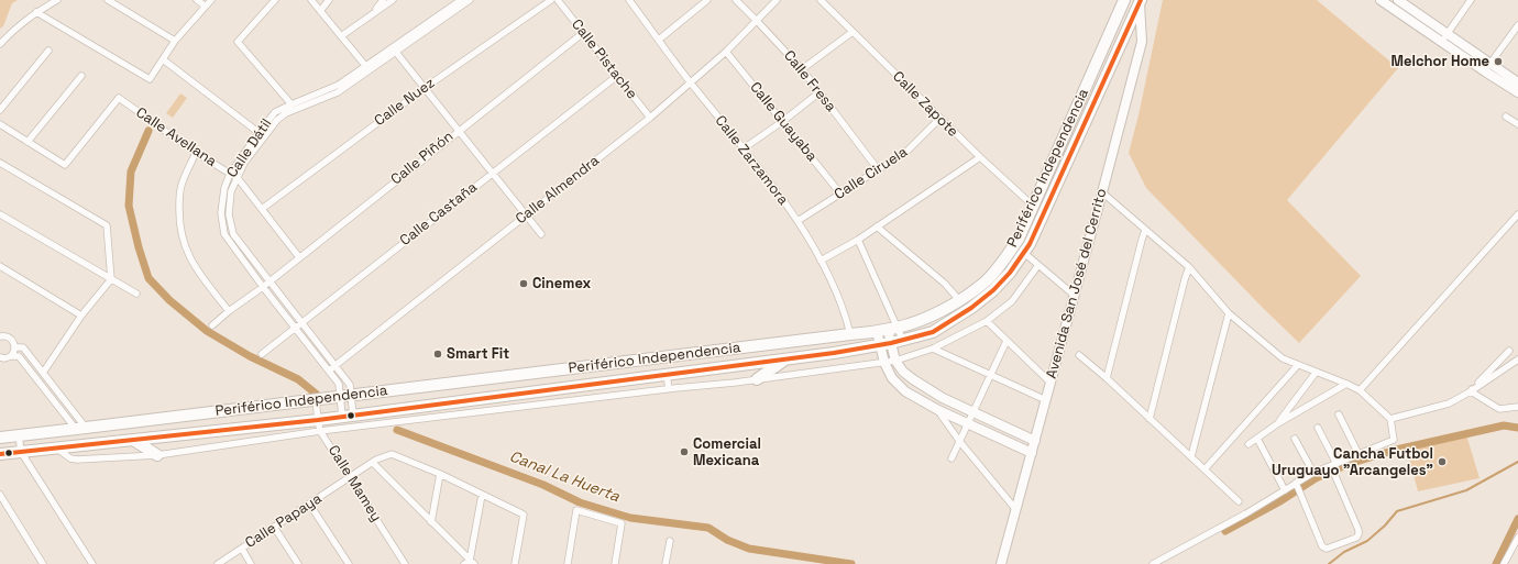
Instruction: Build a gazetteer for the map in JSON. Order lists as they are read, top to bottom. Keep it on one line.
{"streets":{"highway":["Periférico Independencia"],"street":["Calle Pistache","Calle Fresa","Calle Nuez","Calle Zapote","Calle Guayaba","Calle Avellana","Calle Dátil","Calle Piñón","Calle Zarzamora","Calle Ciruela","Calle Almendra","Calle Castaña","Avenida San José del Cerrito","Calle Mamey","Calle Papaya"]},"crossings":[["Calle Pistache","Calle Piñón"],["Calle Pistache","Calle Almendra"],["Calle Pistache","Calle Castaña"],["Calle Fresa","Calle Ciruela"],["Calle Fresa","Calle Almendra"],["Calle Nuez","Calle Avellana"],["Calle Zapote","Periférico Independencia"],["Calle Zapote","Calle Ciruela"],["Calle Guayaba","Calle Ciruela"],["Calle Guayaba","Calle Almendra"],["Calle Avellana","Calle Dátil"],["Calle Avellana","Calle Piñón"],["Calle Dátil","Calle Piñón"],["Calle Dátil","Periférico Independencia"],["Calle Dátil","Calle Almendra"],["Calle Dátil","Calle Castaña"],["Calle Zarzamora","Periférico Independencia"],["Calle Zarzamora","Calle Ciruela"],["Calle Zarzamora","Calle Almendra"],["Periférico Independencia","Avenida San José del Cerrito"],["Periférico Independencia","Calle Mamey"],["Calle Mamey","Calle Papaya"]],"water":["Canal La Huerta"],"places":["Melchor Home","Cinemex","Smart Fit","Comercial Mexicana","Cancha Futbol Uruguayo \"Arcangeles\""]}
